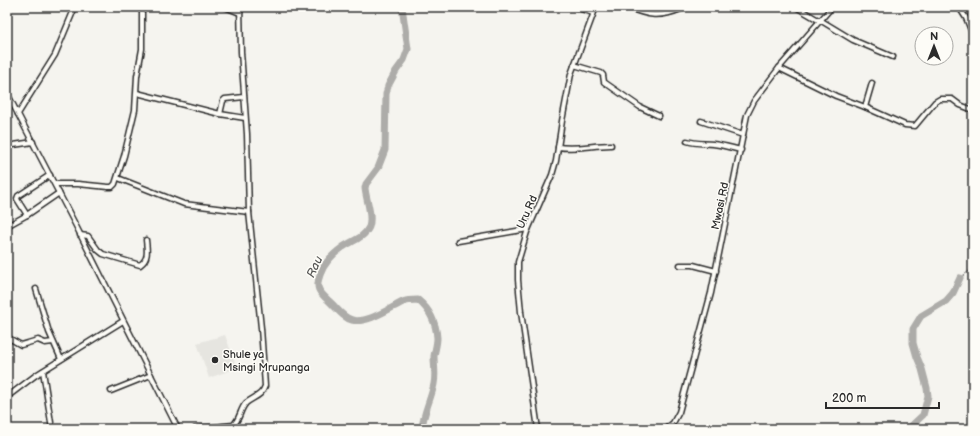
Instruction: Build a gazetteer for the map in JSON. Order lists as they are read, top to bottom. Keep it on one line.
{"streets":{"street":["Mwasi Rd","Uru Rd"]},"water":["Rau"],"places":["Shule ya Msingi Mrupanga"],"scale_bar":"200 m","north":"top"}
